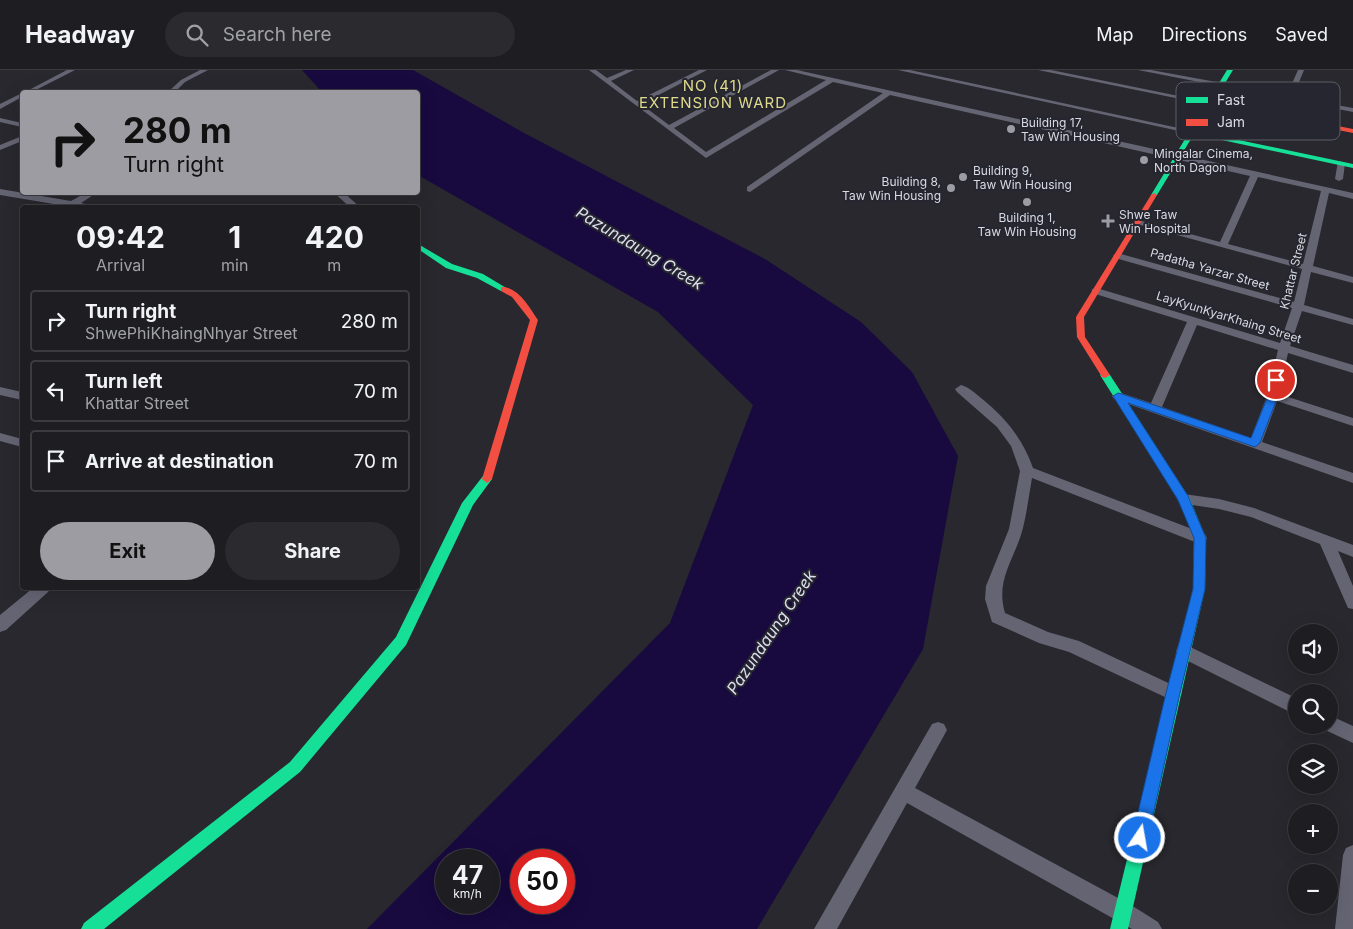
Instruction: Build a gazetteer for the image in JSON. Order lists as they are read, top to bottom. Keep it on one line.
{"streets":{"street":["Padatha Yarzar Street","Khattar Street","LayKyunKyarKhaing Street"]},"crossings":[["Padatha Yarzar Street","Khattar Street"],["Khattar Street","LayKyunKyarKhaing Street"]],"districts":["NO (41) EXTENSION WARD"],"water":["Pazundaung Creek"],"places":{"other":["Building 17, Taw Win Housing","Mingalar Cinema, North Dagon","Building 9, Taw Win Housing","Building 8, Taw Win Housing","Building 1, Taw Win Housing"],"health":["Shwe Taw Win Hospital"]},"legend":["Fast","Jam"],"page":{"header":"Headway","search":"Search here","nav":["Map","Directions","Saved"],"turn":["280 m","Turn right"],"eta":["09:42","Arrival","1","min","420","m"],"list":[{"name":"Turn right","note":"ShwePhiKhaingNhyar Street","value":"280 m"},{"name":"Turn left","note":"Khattar Street","value":"70 m"},{"name":"Arrive at destination","value":"70 m"}],"buttons":["Exit","Share"],"map_buttons":["+","−"],"speed":"47 km/h","limit":"50"}}
